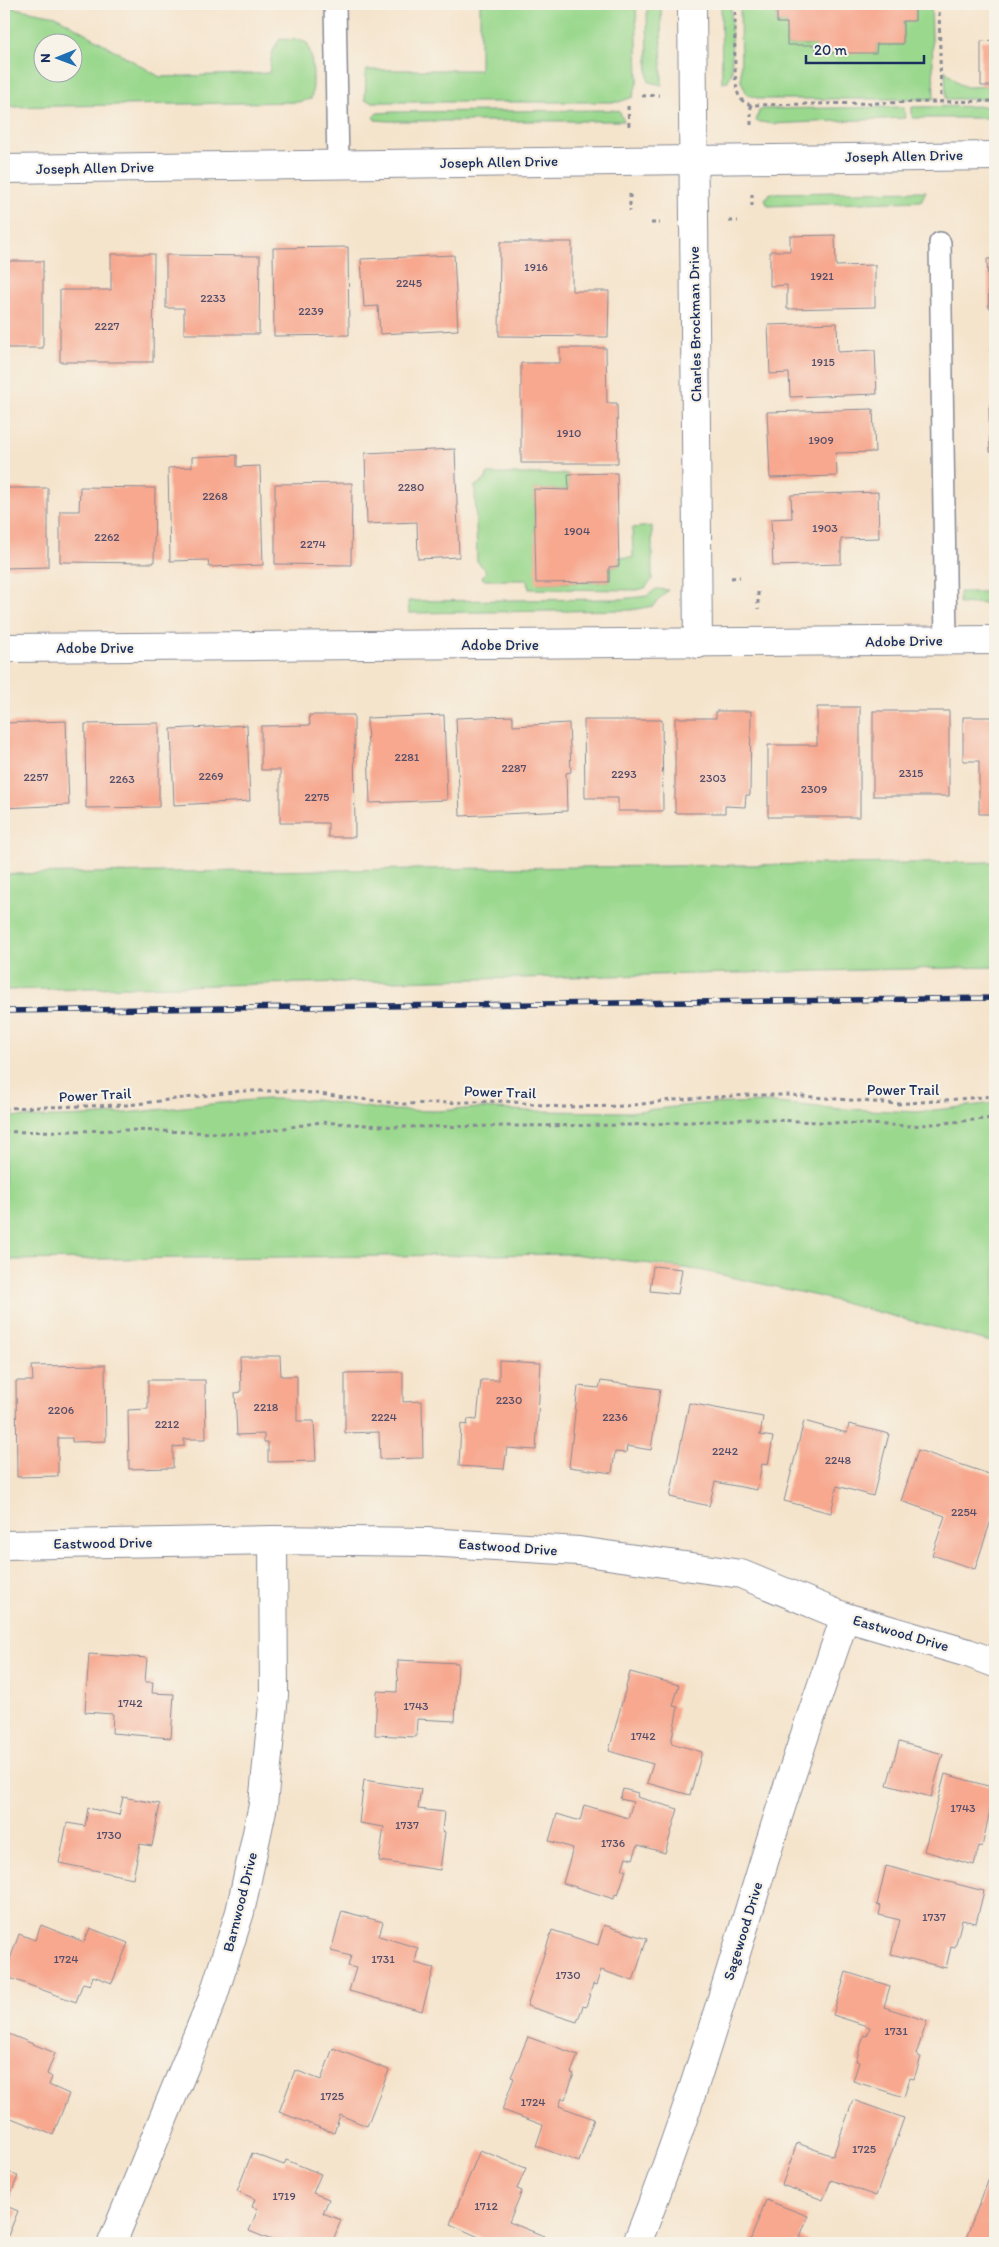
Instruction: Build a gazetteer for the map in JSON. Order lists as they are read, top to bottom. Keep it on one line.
{"streets":{"street":["Joseph Allen Drive","Charles Brockman Drive","Adobe Drive","Eastwood Drive","Barnwood Drive","Sagewood Drive"],"path":["Power Trail"]},"crossings":[["Joseph Allen Drive","Charles Brockman Drive"],["Charles Brockman Drive","Adobe Drive"],["Eastwood Drive","Barnwood Drive"],["Eastwood Drive","Sagewood Drive"]],"house_numbers":["1916","1921","2245","2233","2239","2227","1915","1910","1909","2280","2268","1903","1904","2262","2274","2281","2287","2315","2293","2269","2257","2303","2263","2309","2275","2230","2218","2206","2224","2236","2212","2242","2248","2254","1742","1743","1742","1743","1737","1730","1736","1737","1724","1731","1730","1731","1725","1724","1725","1719","1712"],"scale_bar":"20 m","north":"left"}
